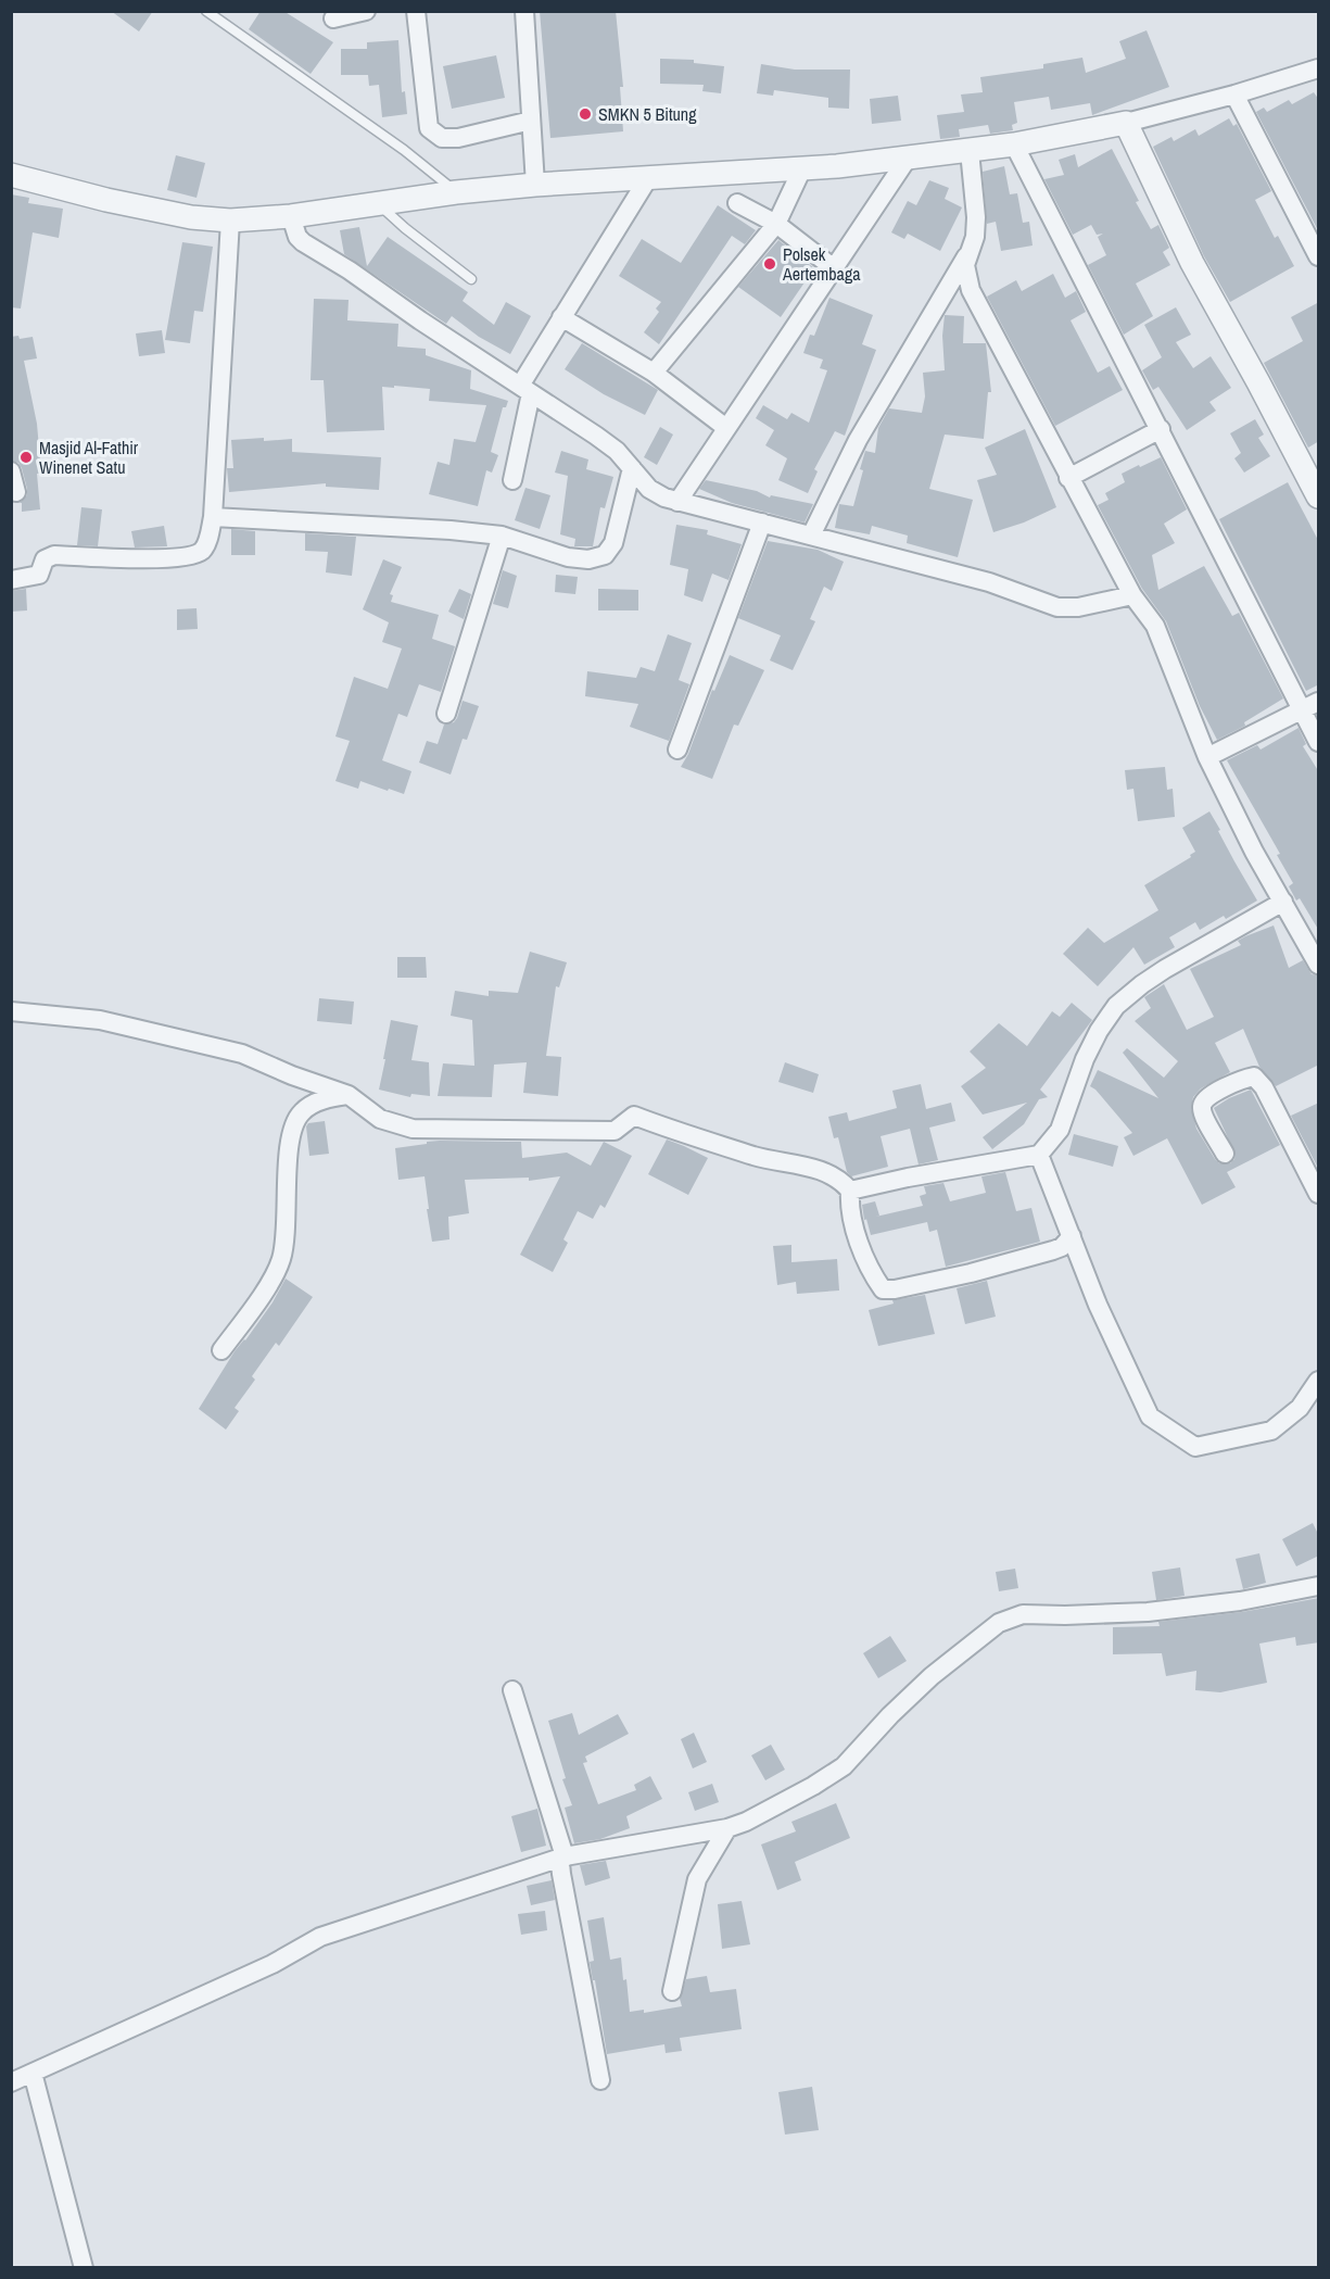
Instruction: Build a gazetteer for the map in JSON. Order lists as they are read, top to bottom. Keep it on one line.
{"places":["SMKN 5 Bitung","Polsek Aertembaga","Masjid Al-Fathir Winenet Satu"]}
